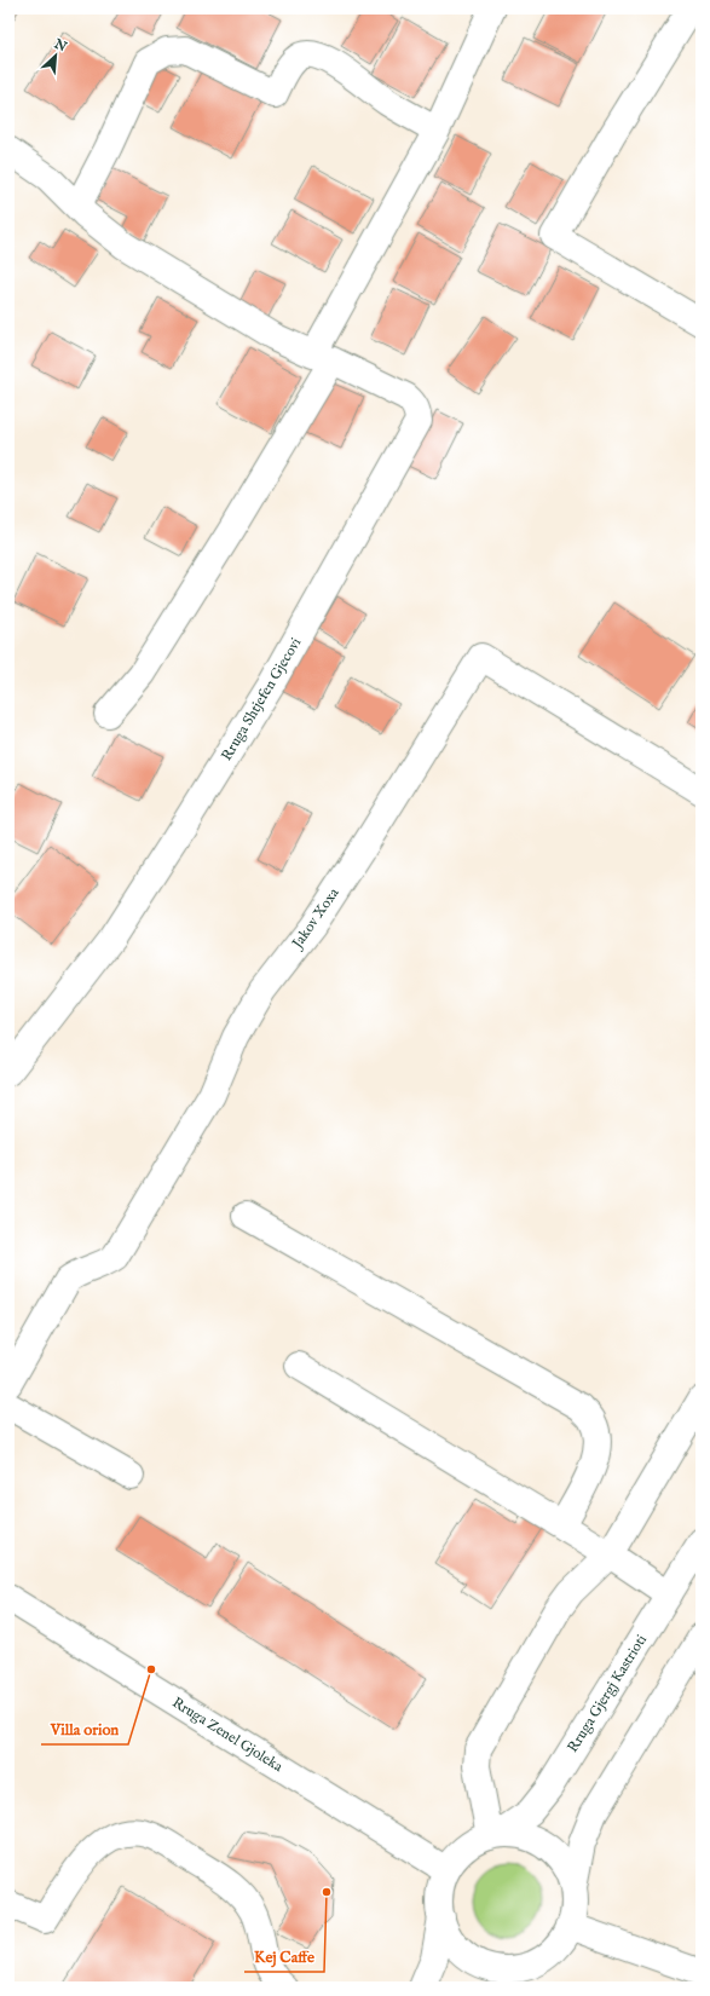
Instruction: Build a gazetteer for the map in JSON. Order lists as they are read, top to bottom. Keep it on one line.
{"streets":{"street":["Rruga Shtjefen Gjecovi","Jakov Xoxa","Rruga Gjergj Kastrioti","Rruga Zenel Gjoleka"]},"crossings":[["Rruga Gjergj Kastrioti","Rruga Zenel Gjoleka"]],"places":["Villa orion","Kej Caffe"],"north":"top right"}
